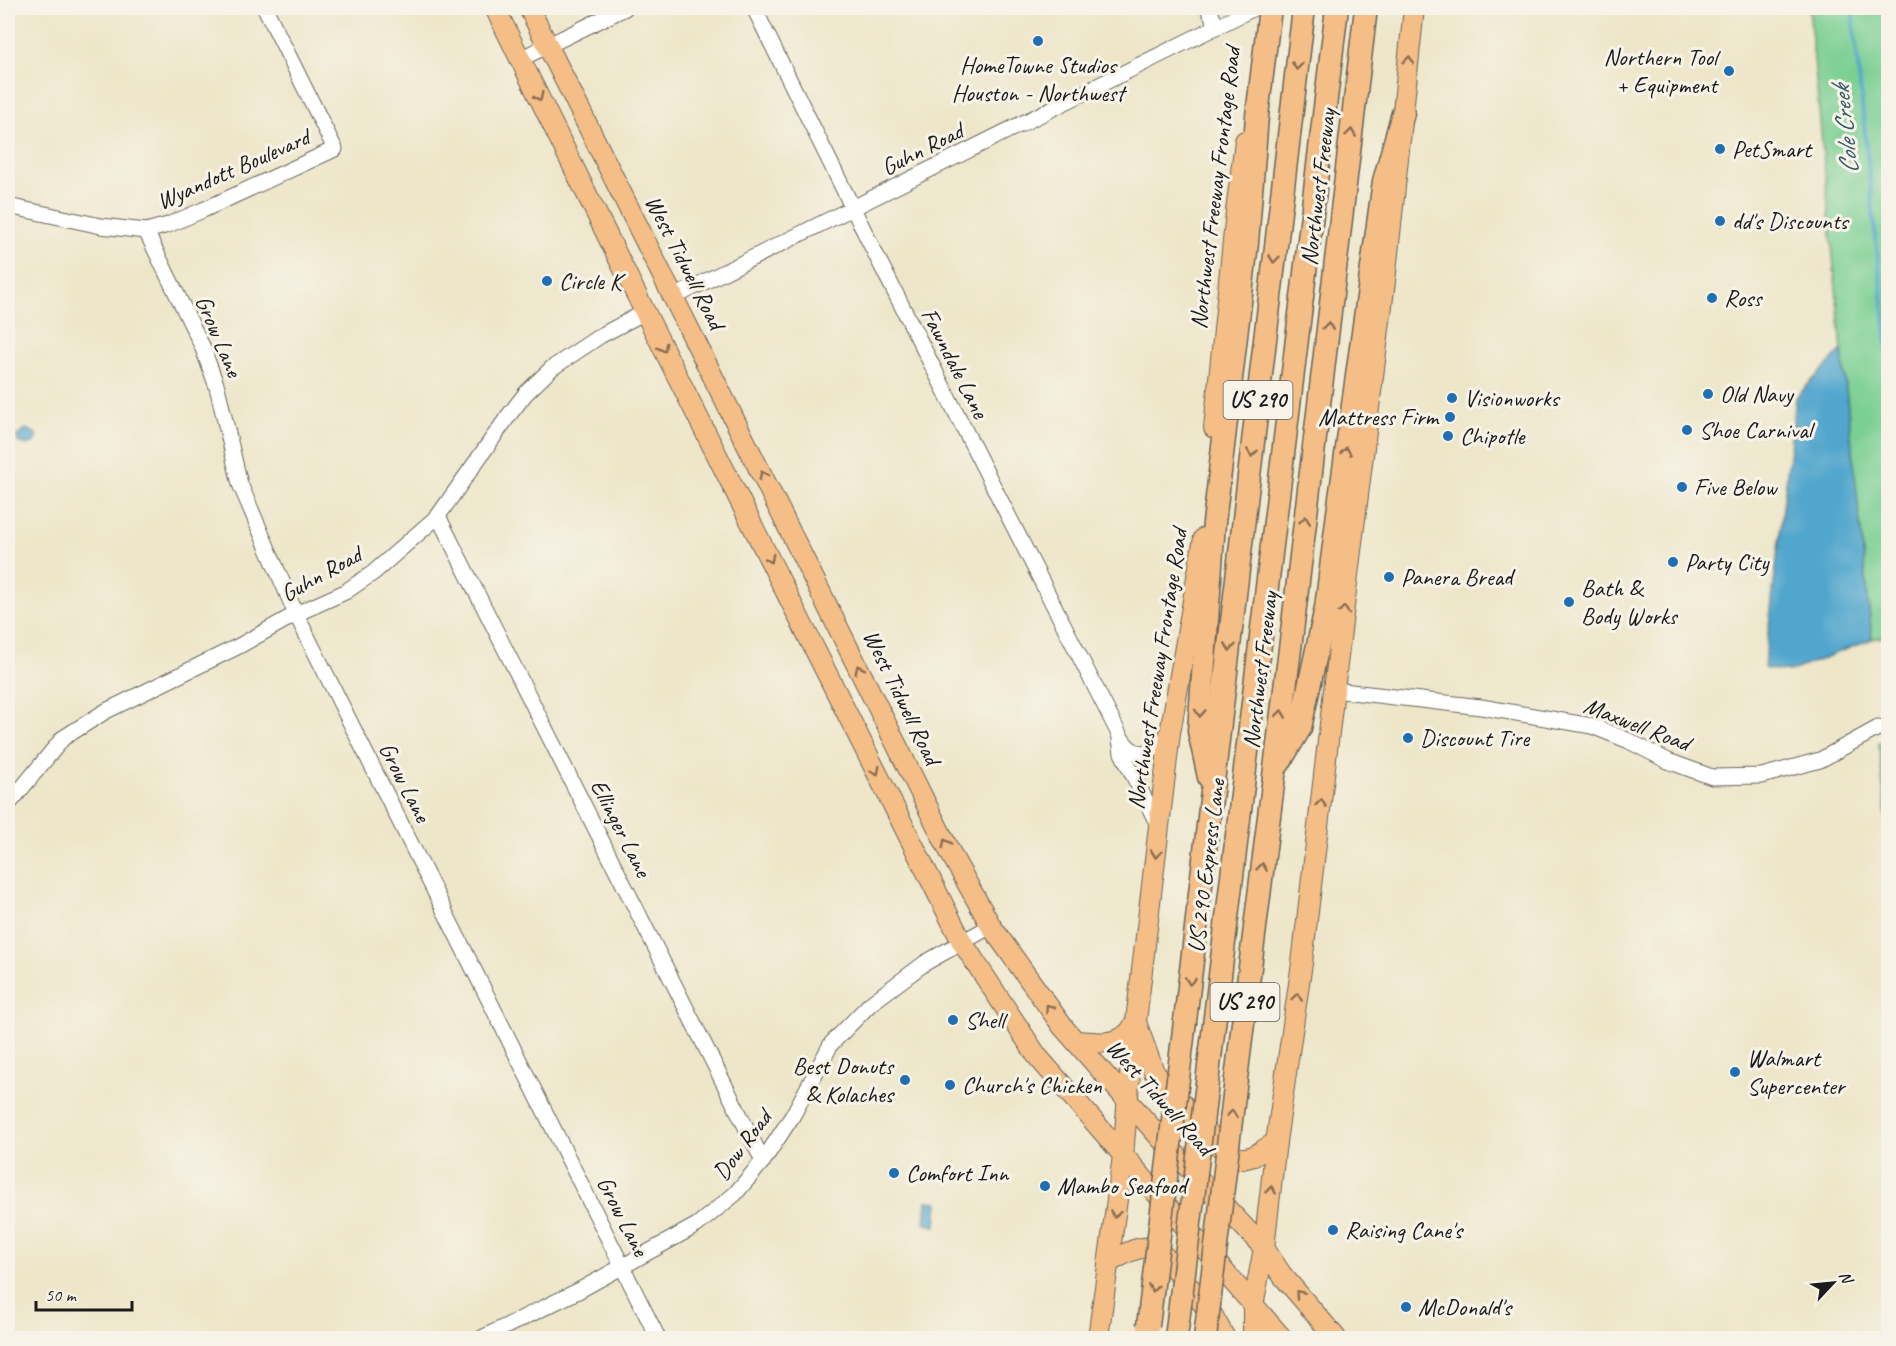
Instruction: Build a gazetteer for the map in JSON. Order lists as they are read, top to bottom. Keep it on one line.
{"streets":{"highway":["Northwest Freeway","US 290","US 290 Express Lane"],"main road":["Northwest Freeway Frontage Road","West Tidwell Road"],"street":["Guhn Road","Wyandott Boulevard","Grow Lane","Fawndale Lane","Maxwell Road","Ellinger Lane","Dow Road"]},"crossings":[["Guhn Road","West Tidwell Road"],["Guhn Road","Grow Lane"],["Guhn Road","Fawndale Lane"],["Guhn Road","Ellinger Lane"],["Wyandott Boulevard","Grow Lane"],["Northwest Freeway Frontage Road","West Tidwell Road"],["Northwest Freeway Frontage Road","Fawndale Lane"],["West Tidwell Road","Dow Road"],["Grow Lane","Dow Road"],["Ellinger Lane","Dow Road"]],"water":["Cole Creek"],"places":["HomeTowne Studios Houston - Northwest","Northern Tool + Equipment","PetSmart","dd's Discounts","Circle K","Ross","Old Navy","Visionworks","Mattress Firm","Shoe Carnival","Chipotle","Five Below","Party City","Panera Bread","Bath & Body Works","Discount Tire","Shell","Walmart Supercenter","Best Donuts & Kolaches","Church's Chicken","Comfort Inn","Mambo Seafood","Raising Cane's","McDonald's"],"scale_bar":"50 m","north":"top right"}
